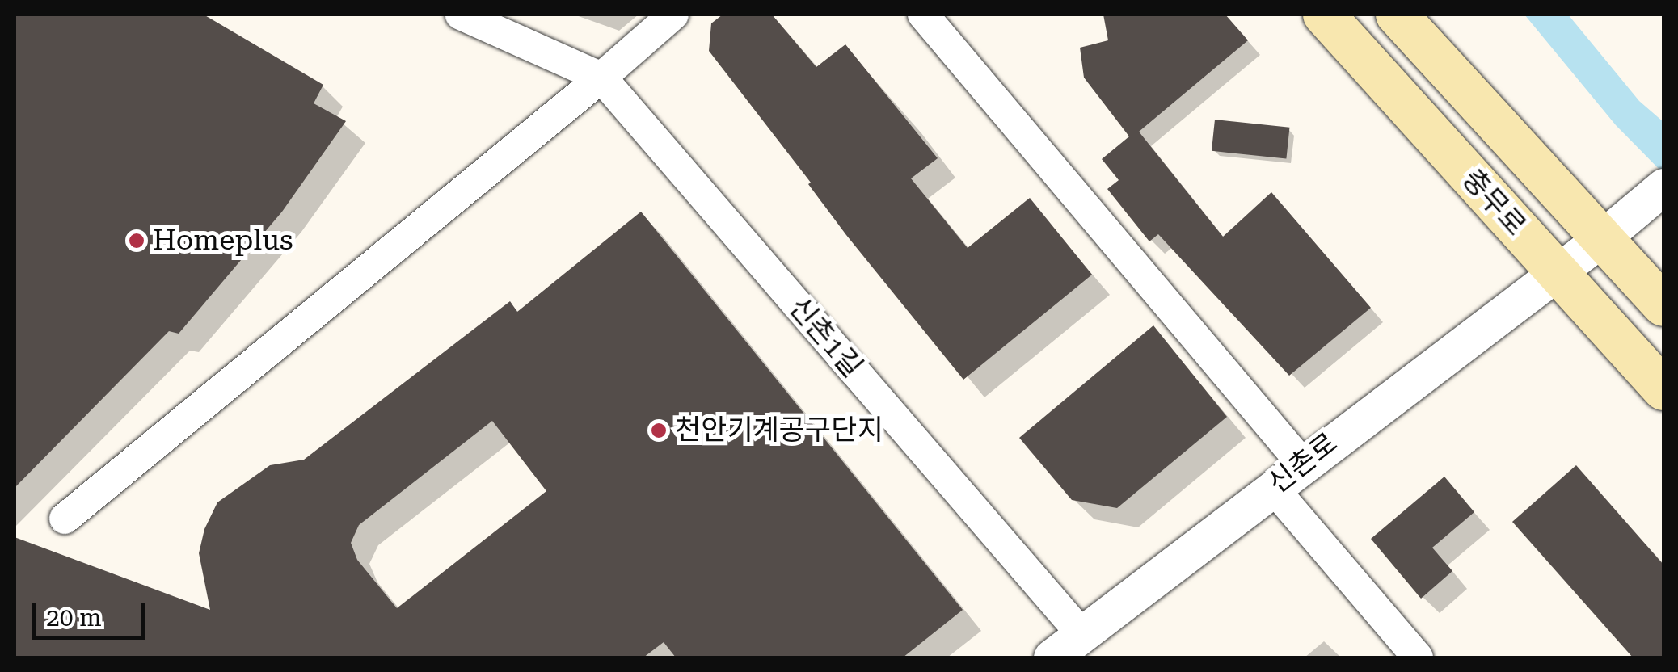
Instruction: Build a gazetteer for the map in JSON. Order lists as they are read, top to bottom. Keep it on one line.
{"streets":{"main road":["충무로"],"street":["신촌1길","신촌로"]},"crossings":[["충무로","신촌로"],["신촌1길","신촌로"]],"places":["Homeplus","천안기계공구단지"],"scale_bar":"20 m"}
